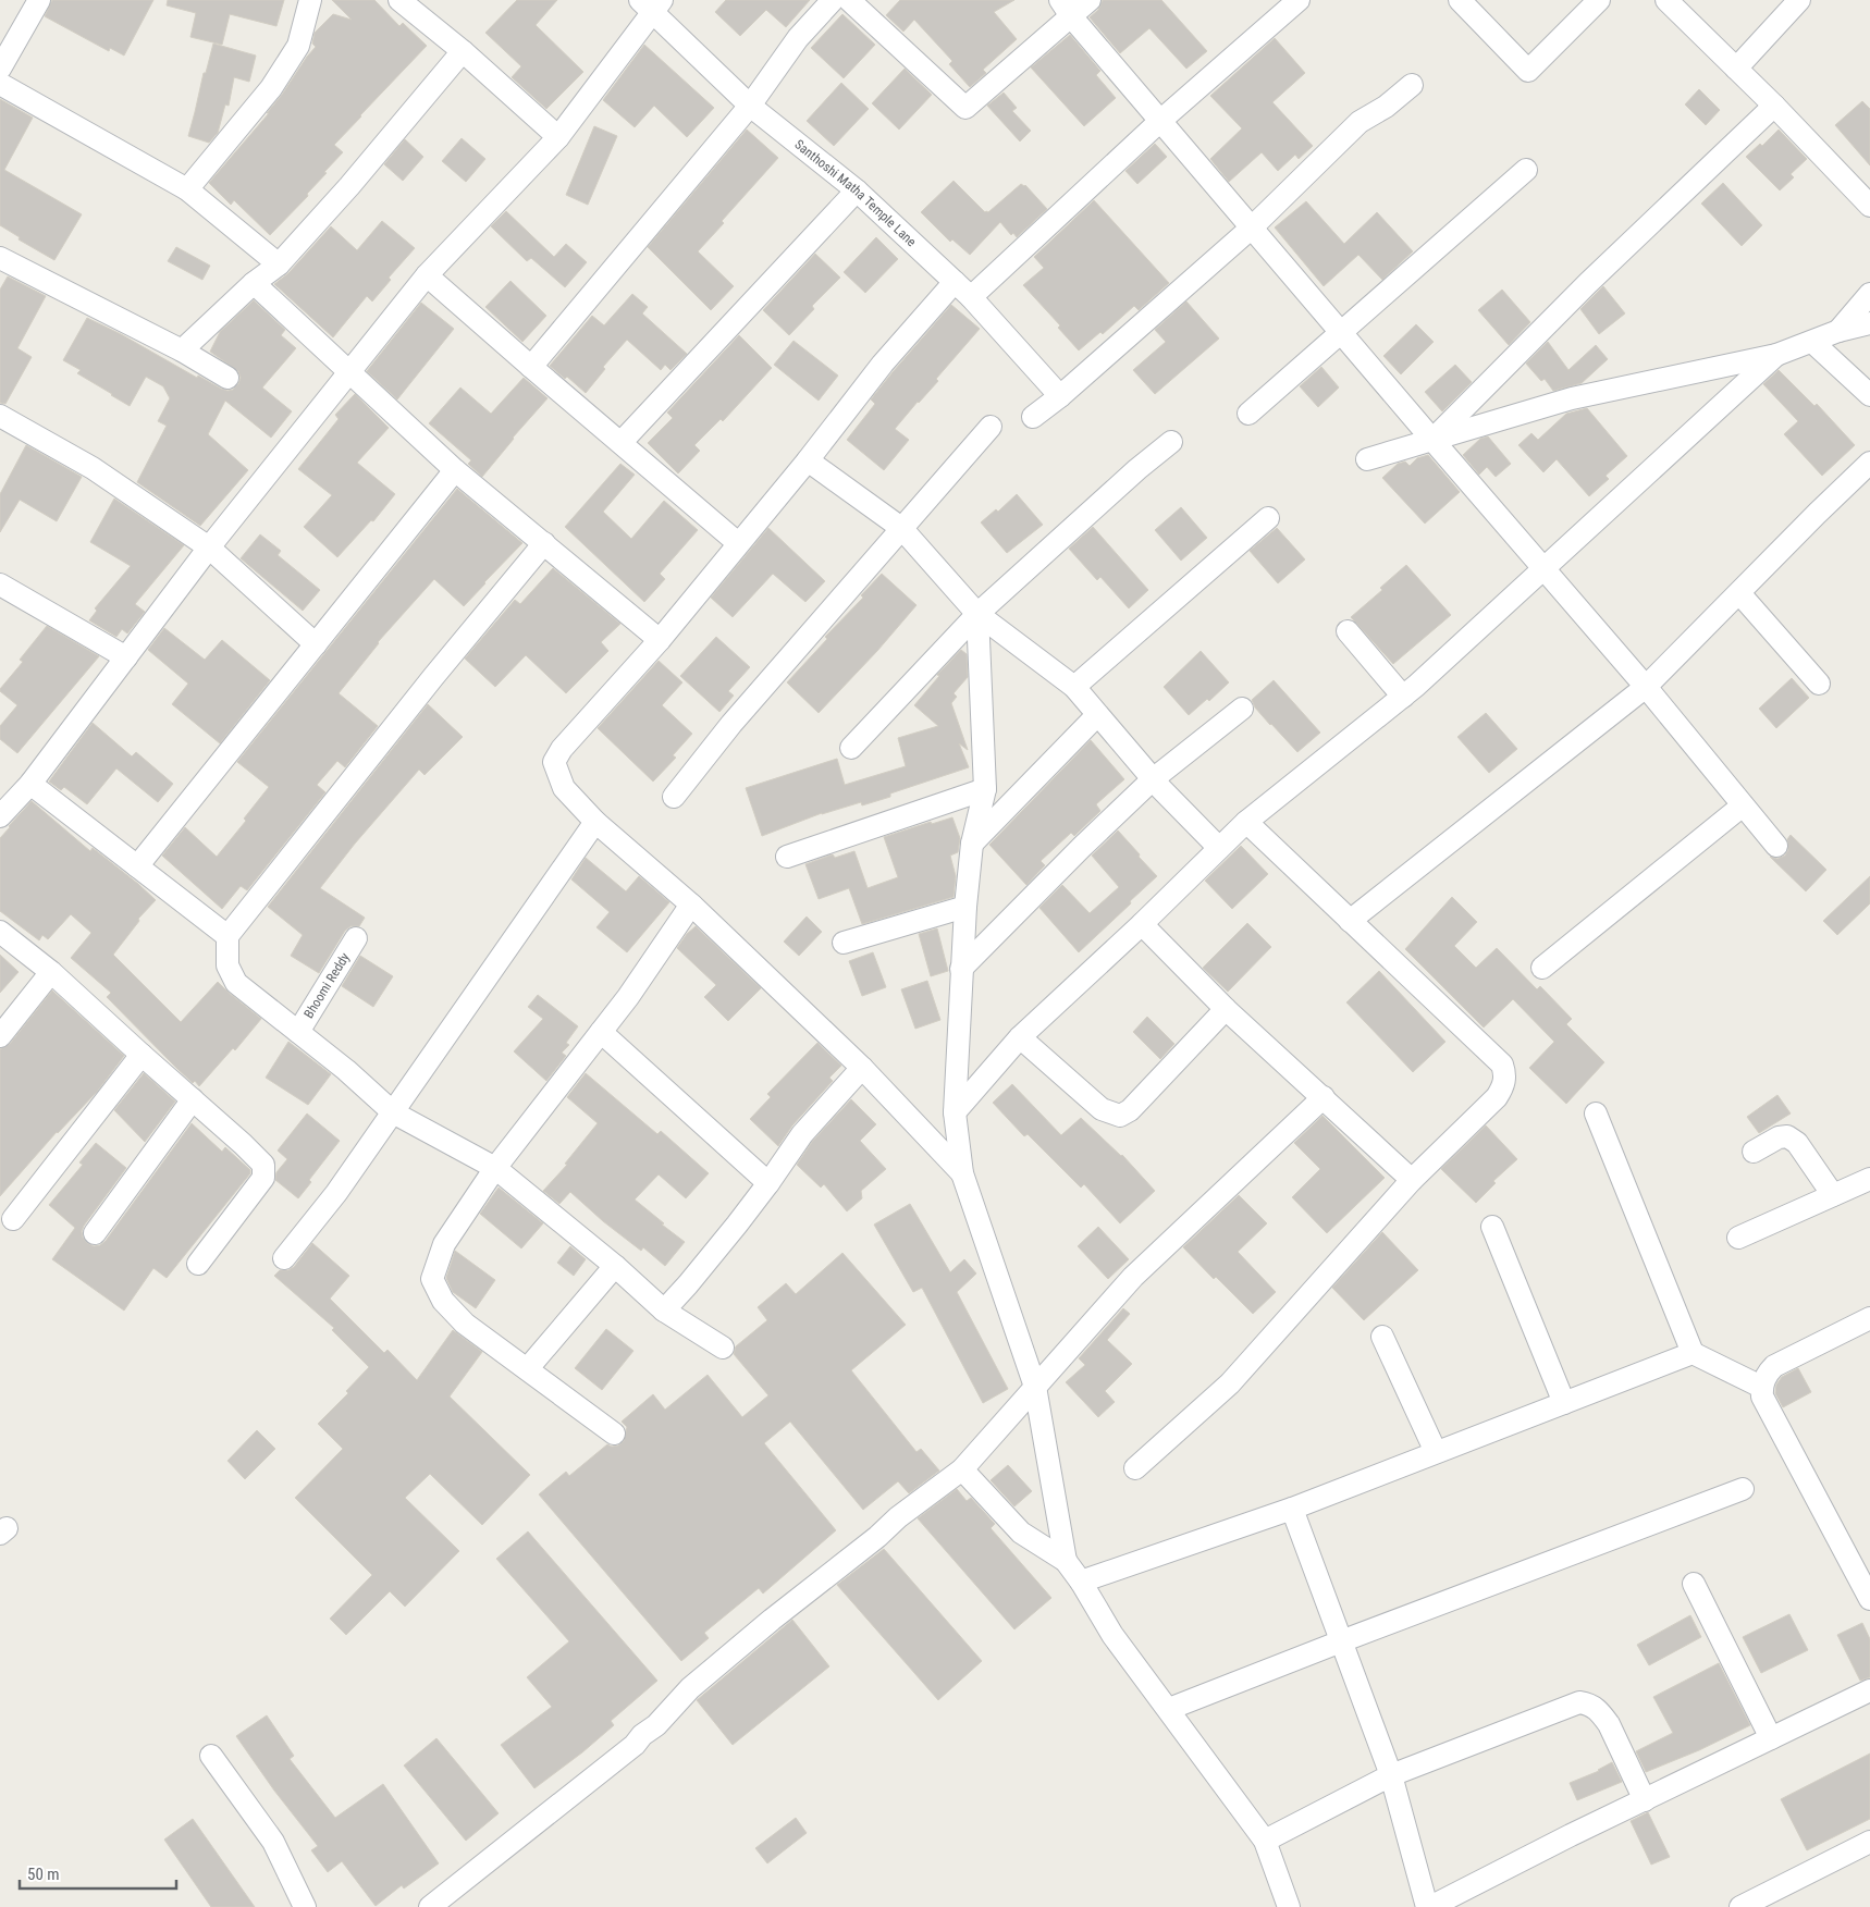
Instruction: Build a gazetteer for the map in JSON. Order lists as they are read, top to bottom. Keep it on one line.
{"streets":{"street":["Santhoshi Matha Temple Lane","Bhoomi Reddy"]},"scale_bar":"50 m"}
